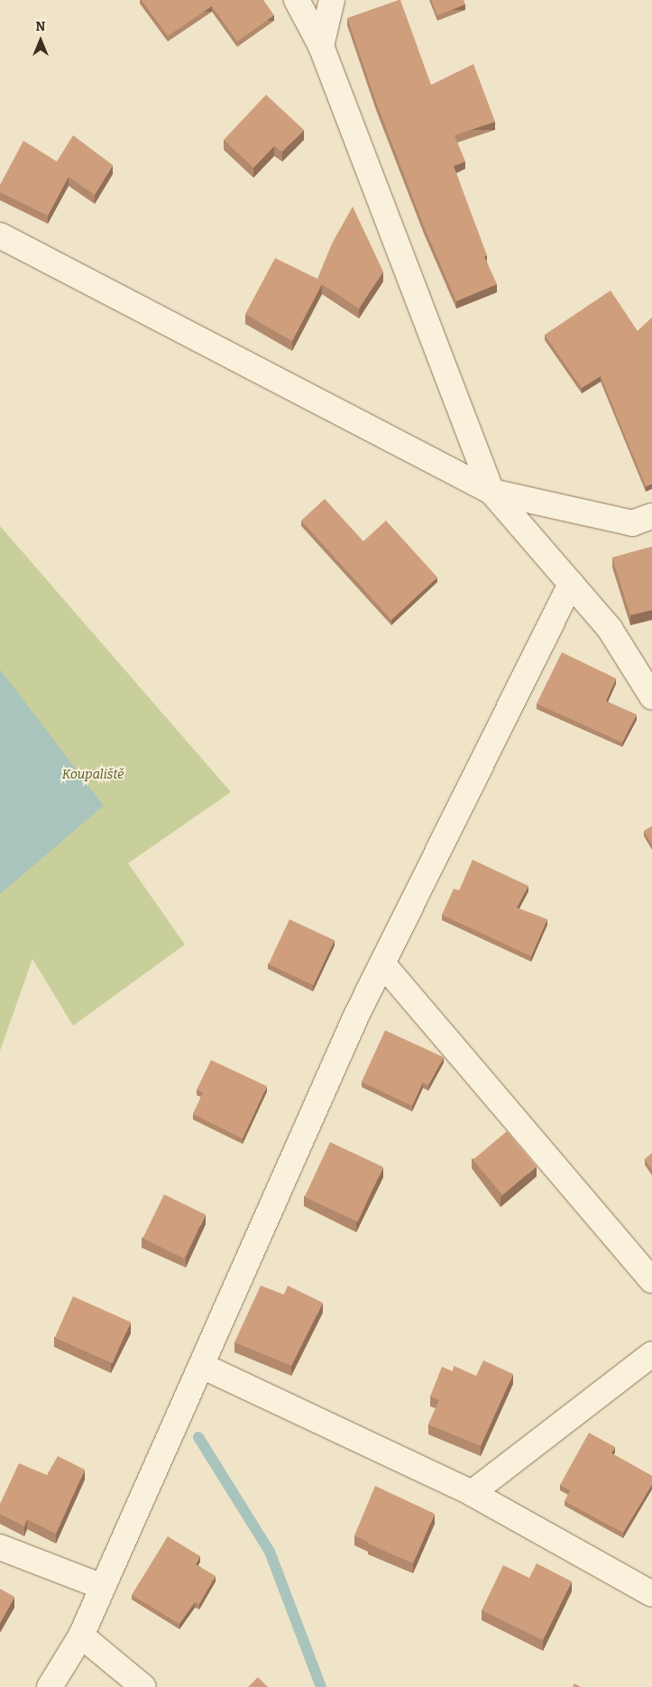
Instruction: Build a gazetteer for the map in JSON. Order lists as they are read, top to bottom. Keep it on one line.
{"parks":["Koupaliště"],"north":"top"}
